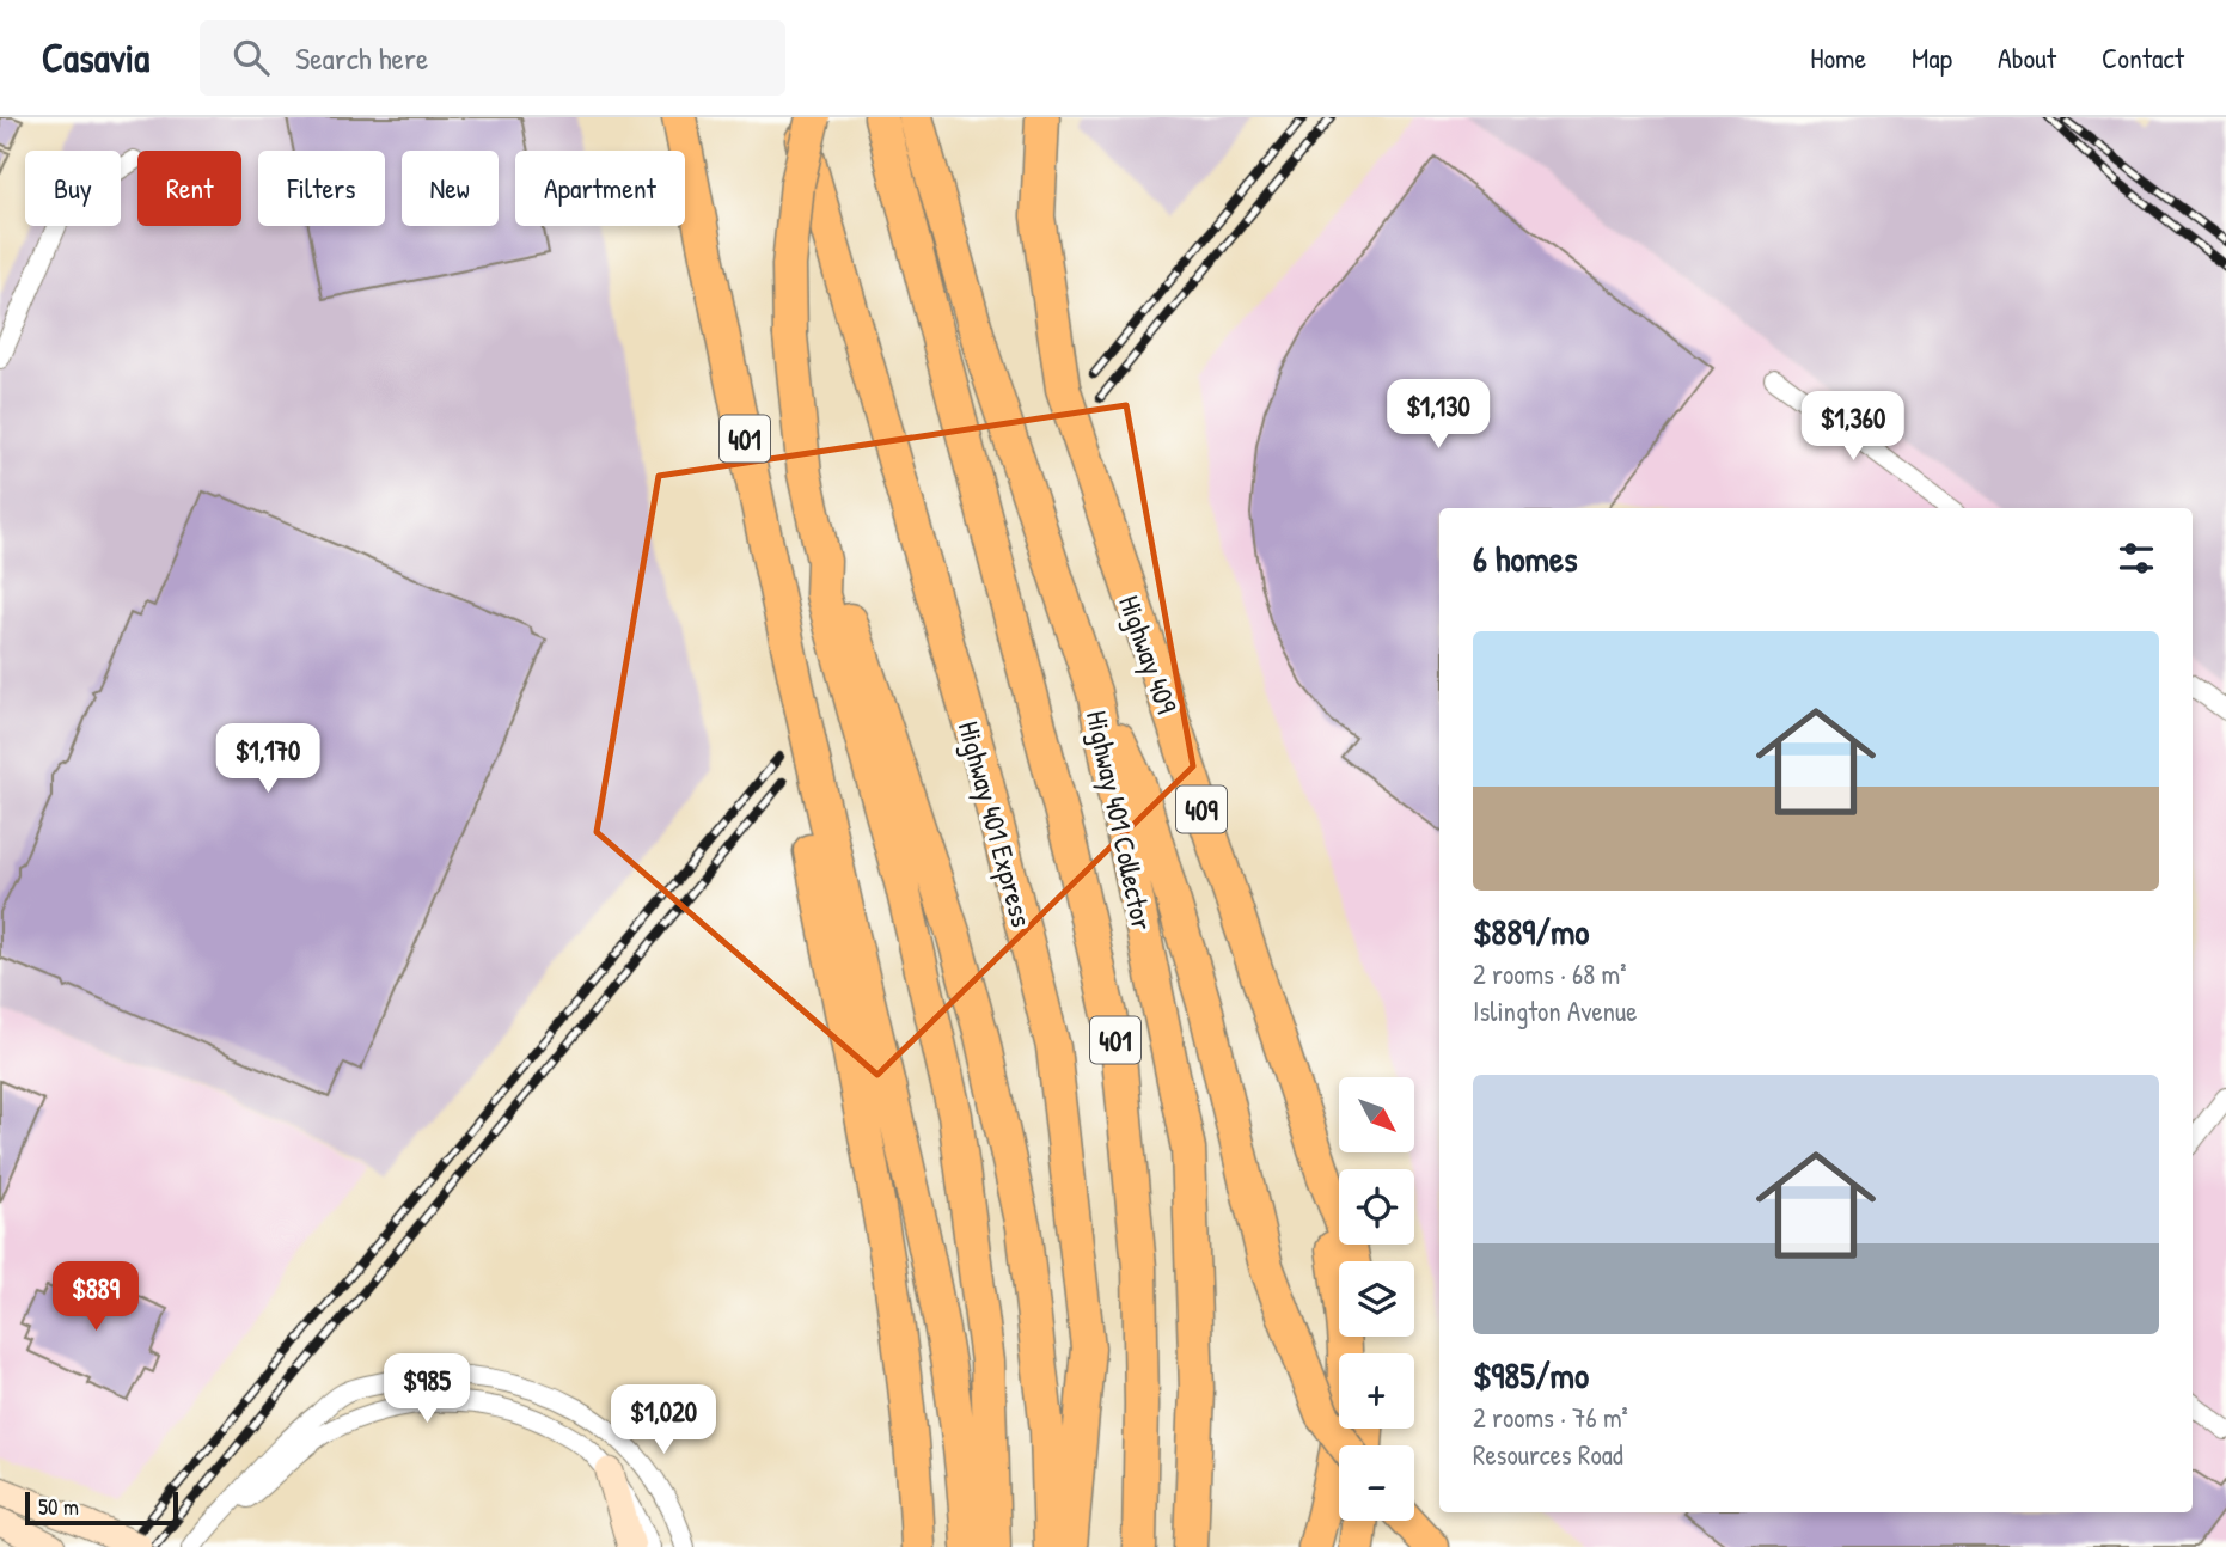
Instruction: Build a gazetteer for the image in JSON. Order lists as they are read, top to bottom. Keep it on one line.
{"streets":{"highway":["401","Highway 409","409","Highway 401 Collector","Highway 401 Express"]},"scale_bar":"50 m","north":"bottom right","page":{"header":"Casavia","search":"Search here","nav":["Home","Map","About","Contact"],"chip":["Buy","Rent","Filters","New","Apartment"],"price":["$1,130","$1,360","$1,170","$889","$985","$1,020"],"heading":"6 homes","list":[{"name":"$889/mo","note":"2 rooms · 68 m² · Islington Avenue"},{"name":"$985/mo","note":"2 rooms · 76 m² · Resources Road"}],"map_buttons":["+","−"],"scale":"50 m"}}
